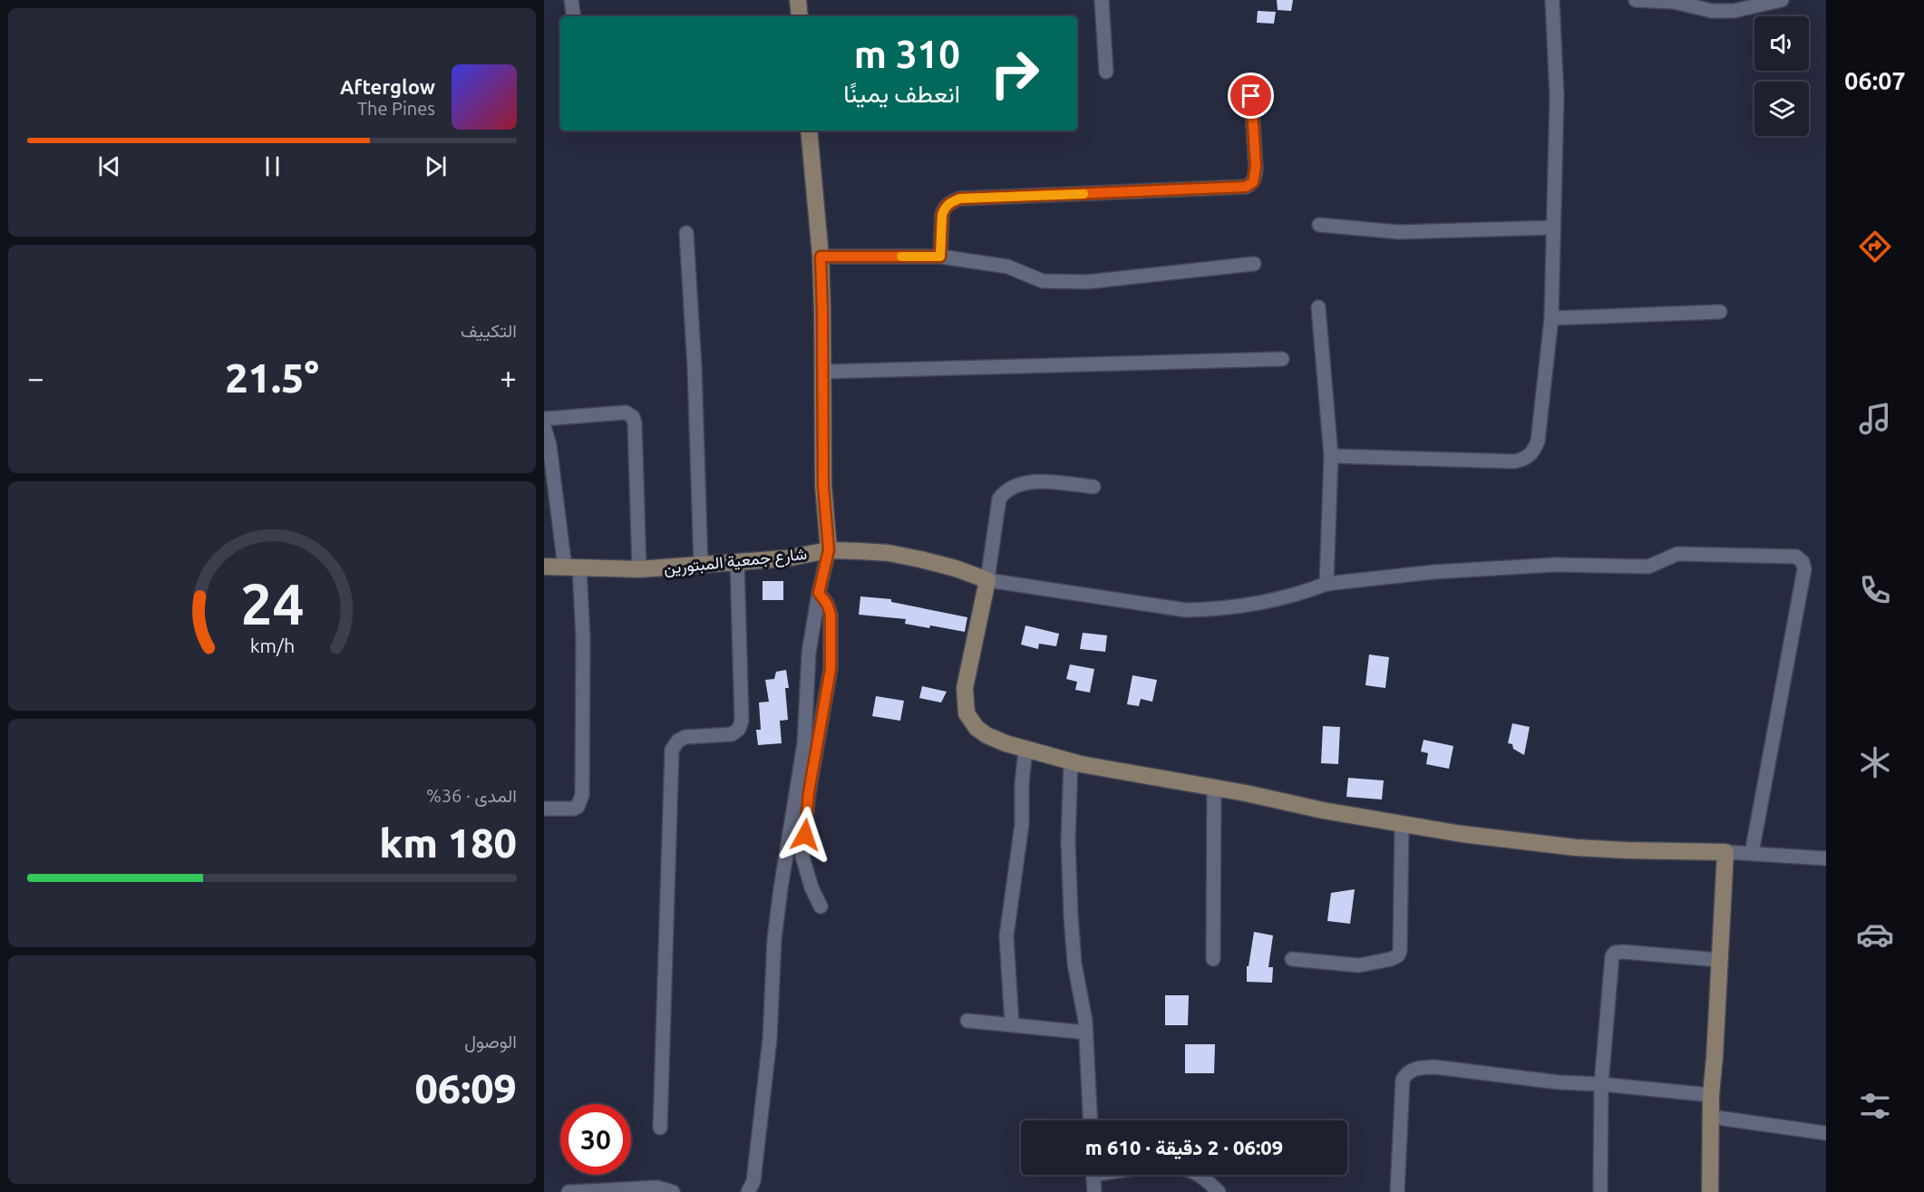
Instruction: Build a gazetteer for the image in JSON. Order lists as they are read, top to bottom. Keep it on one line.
{"streets":{"street":["شارع جمعية المبتورين"]},"page":{"tabs":"06:07","turn":["310 m","انعطف يمينًا"],"song":["Afterglow","The Pines"],"tile":["التكييف",["المدى · 36%","180 km"],["الوصول","06:09"]],"heat":["−","21.5°","+"],"limit":"30","trip":"06:09 · 2 دقيقة · 610 m","gauge":["24","km/h"]}}
